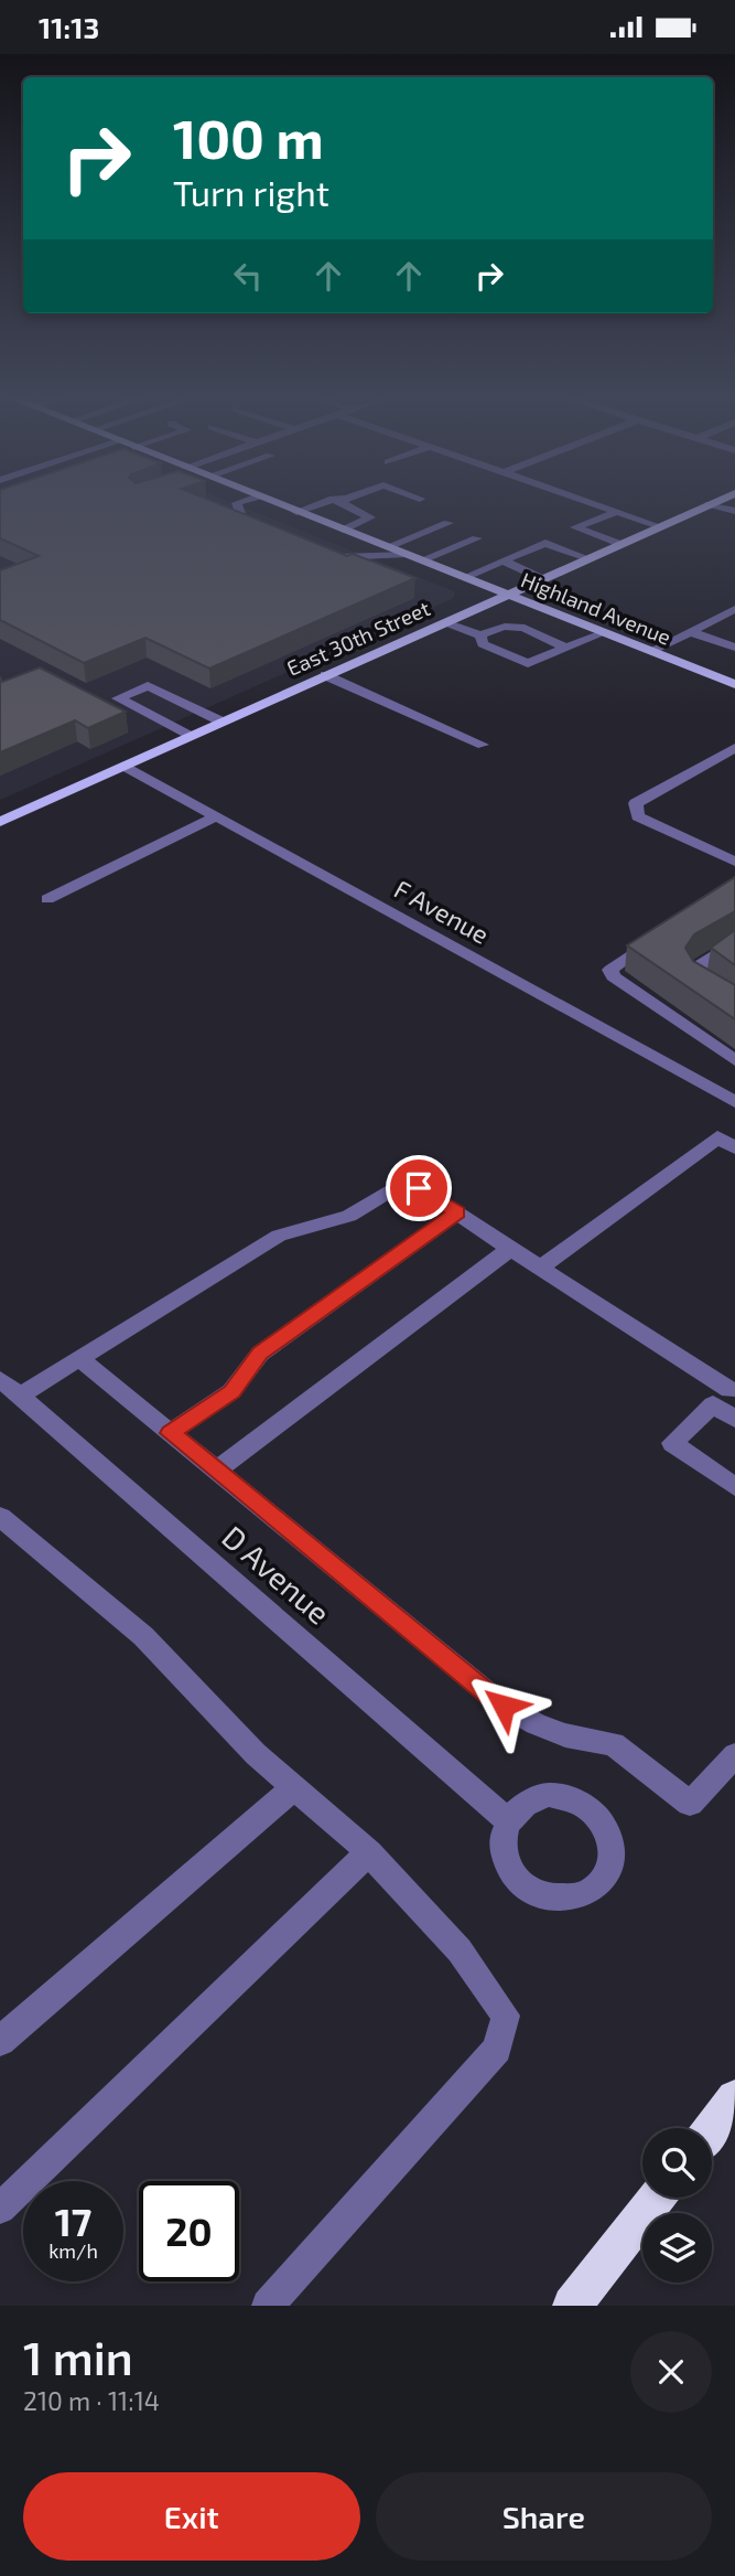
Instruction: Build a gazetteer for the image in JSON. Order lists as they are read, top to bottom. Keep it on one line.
{"streets":{"main road":["Highland Avenue","East 30th Street"],"street":["F Avenue","D Avenue"]},"crossings":[["Highland Avenue","East 30th Street"],["East 30th Street","F Avenue"]],"page":{"status":"11:13","turn":["100 m","Turn right"],"speed":"17 km/h","limit":"20","heading":["1 min","210 m · 11:14"],"buttons":["Exit","Share"]}}
